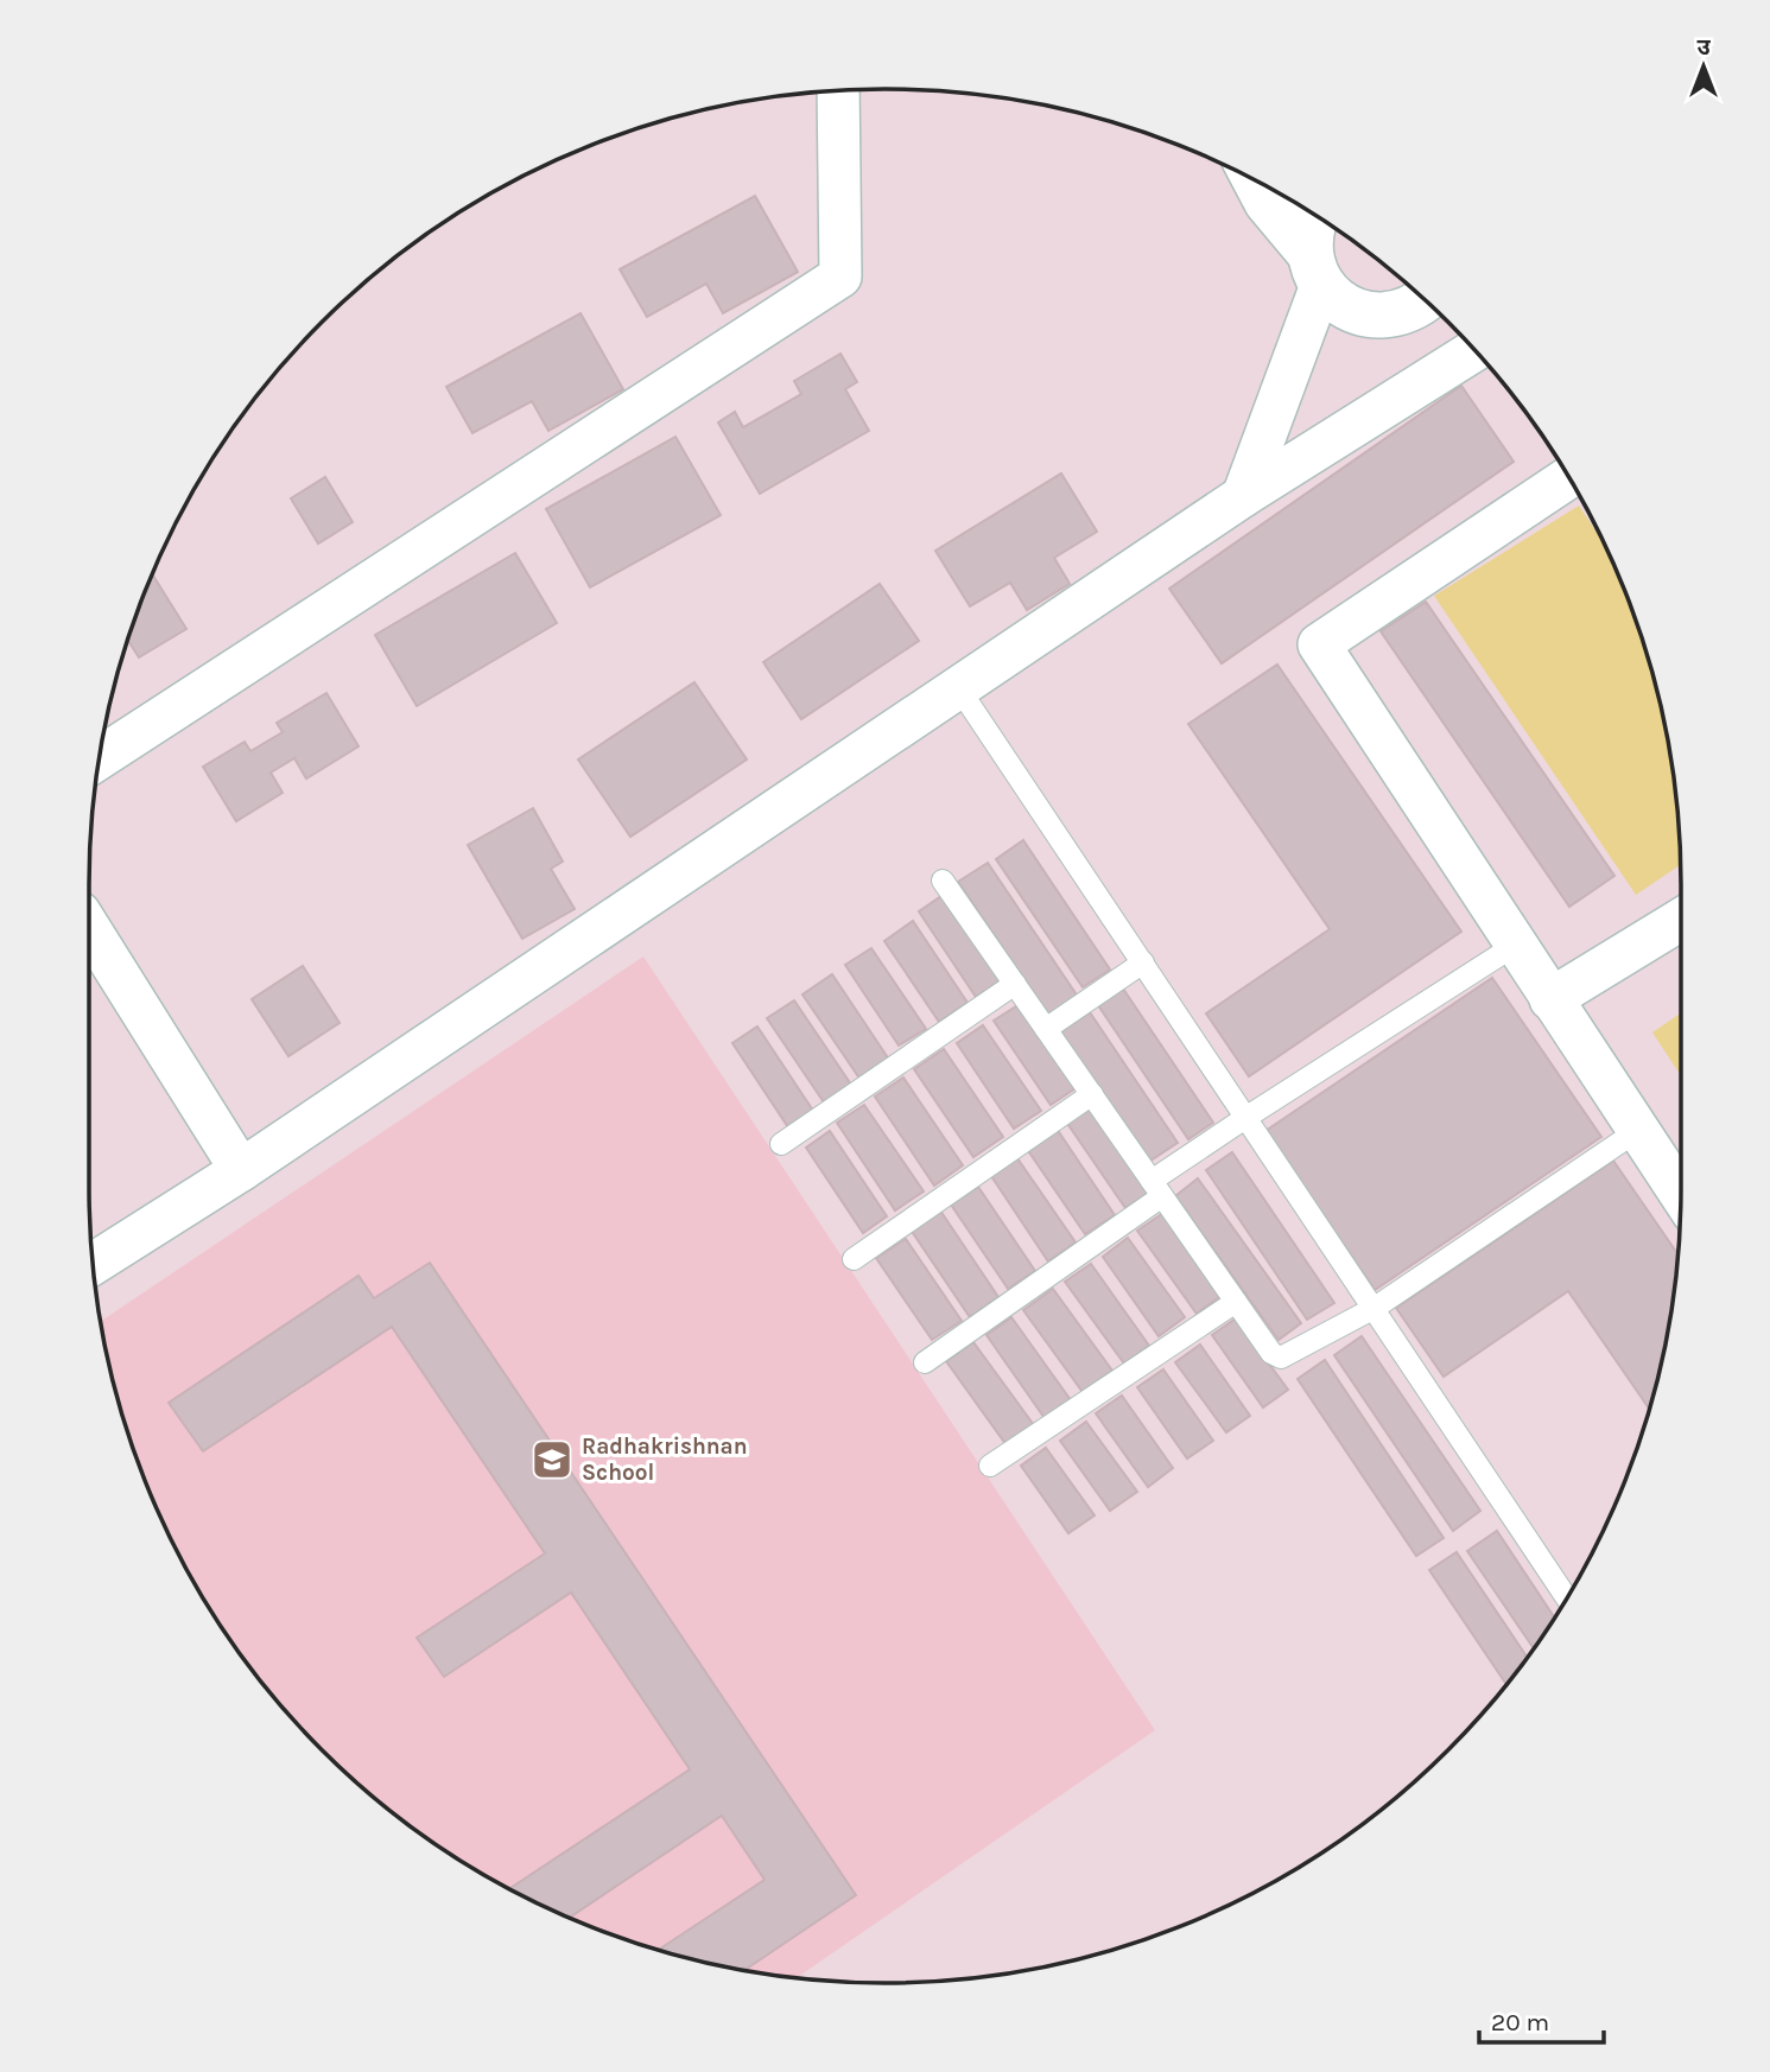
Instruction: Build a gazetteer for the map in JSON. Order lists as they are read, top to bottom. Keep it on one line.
{"places":{"school or university":["Radhakrishnan School"]},"scale_bar":"20 m","north":"top"}
